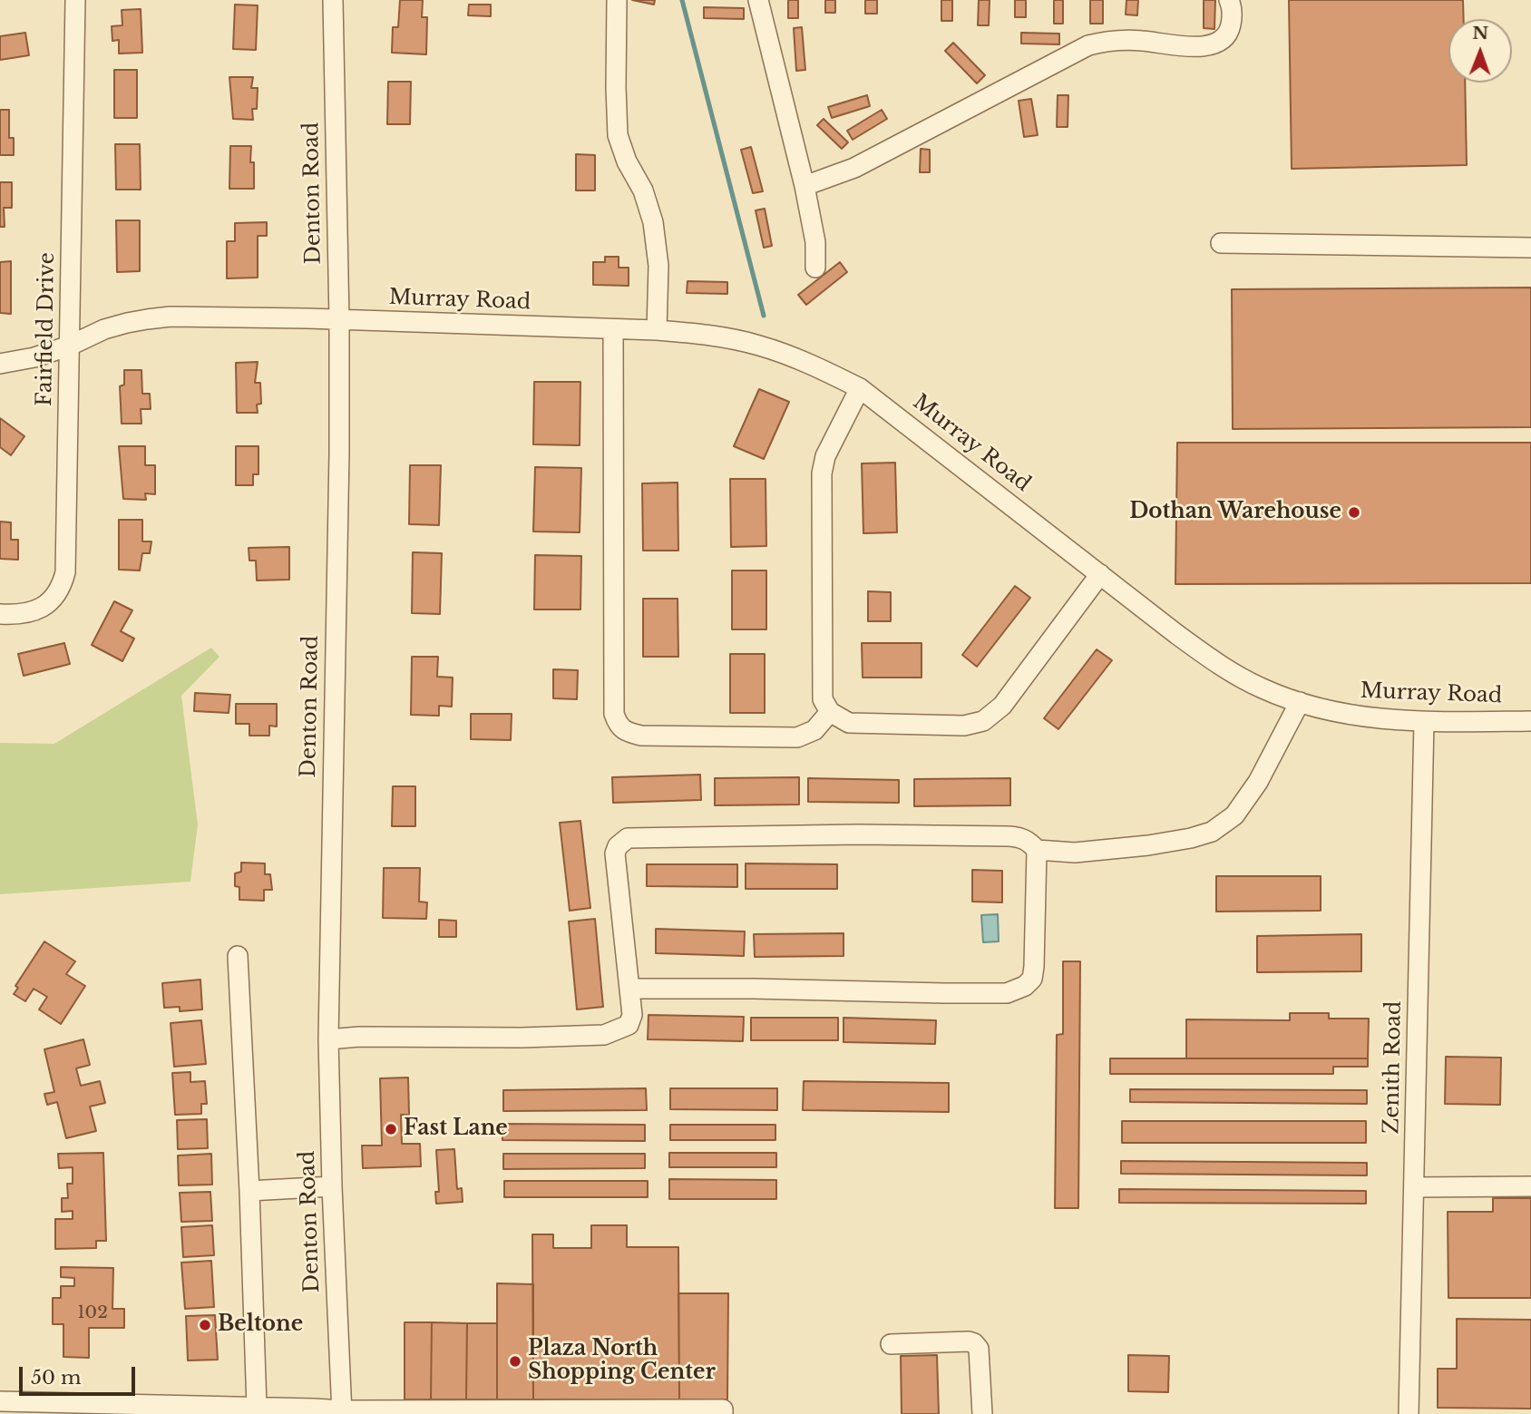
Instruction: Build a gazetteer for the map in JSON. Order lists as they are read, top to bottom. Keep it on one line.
{"streets":{"street":["Denton Road","Murray Road","Fairfield Drive","Zenith Road"]},"crossings":[["Denton Road","Murray Road"],["Murray Road","Fairfield Drive"],["Murray Road","Zenith Road"]],"places":["Dothan Warehouse","Fast Lane","Beltone","Plaza North Shopping Center"],"house_numbers":["102"],"scale_bar":"50 m","north":"top"}
